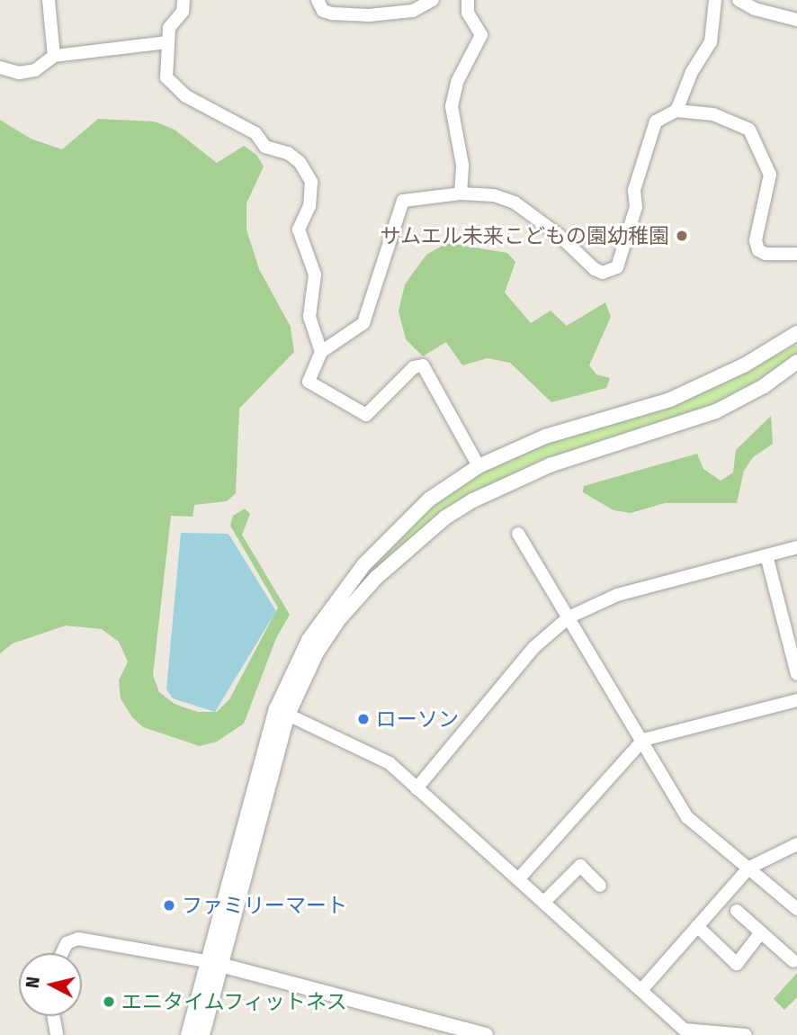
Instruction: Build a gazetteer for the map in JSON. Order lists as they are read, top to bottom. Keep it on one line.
{"places":["サムエル未来こどもの園幼稚園","ローソン","ファミリーマート","エニタイムフィットネス"],"north":"left"}
